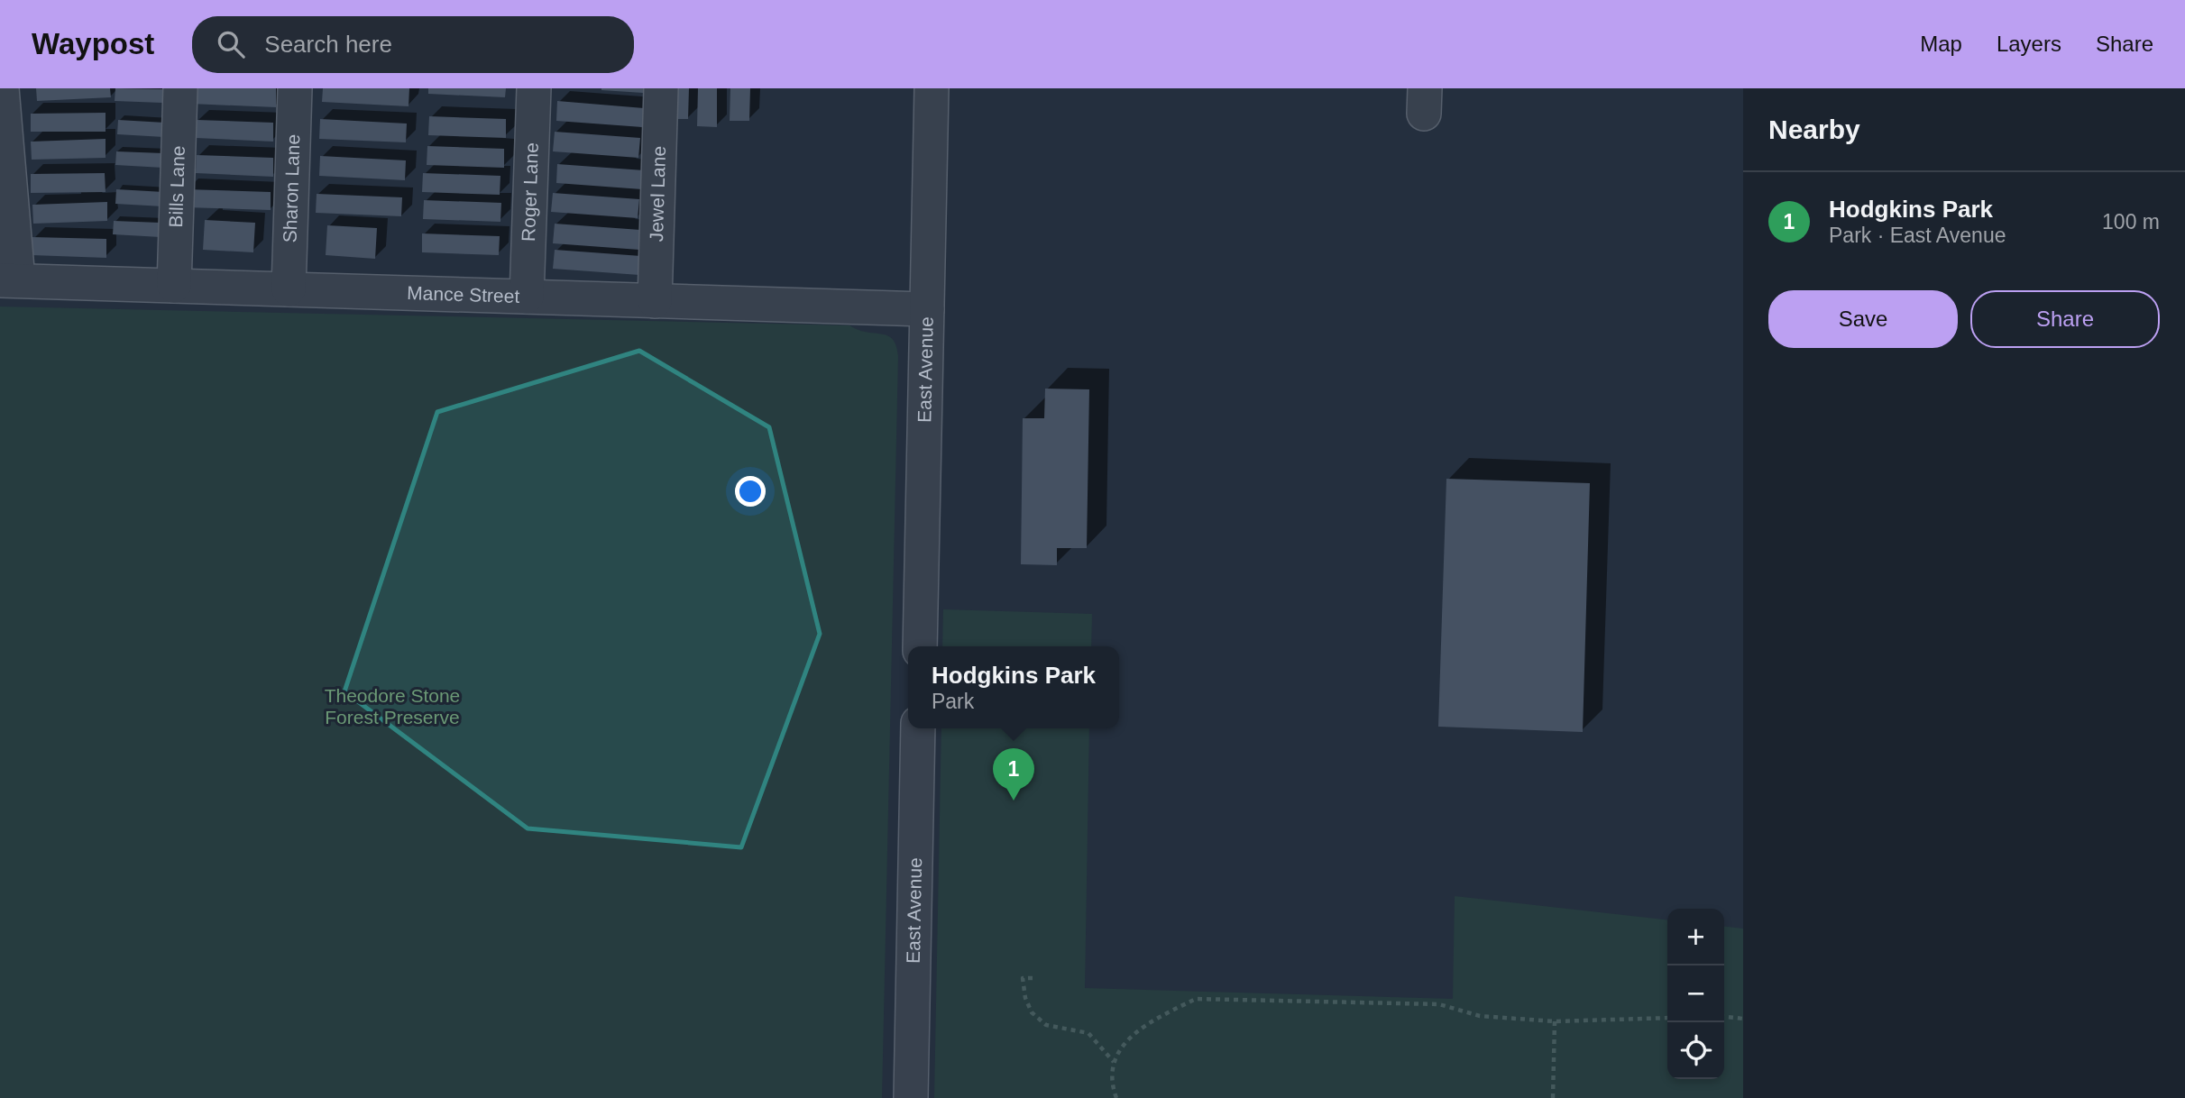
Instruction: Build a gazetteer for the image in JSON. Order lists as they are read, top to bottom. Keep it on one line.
{"streets":{"street":["Bills Lane","Sharon Lane","Roger Lane","Jewel Lane","Mance Street","East Avenue"]},"crossings":[["Bills Lane","Mance Street"],["Sharon Lane","Mance Street"],["Roger Lane","Mance Street"],["Jewel Lane","Mance Street"],["Mance Street","East Avenue"]],"parks":["Theodore Stone Forest Preserve"],"page":{"header":"Waypost","search":"Search here","nav":["Map","Layers","Share"],"heading":"Nearby","list":[{"mark":"1","name":"Hodgkins Park","note":"Park · East Avenue","value":"100 m"}],"buttons":["Save","Share"],"popup":["Hodgkins Park","Park"],"pins":"1","map_buttons":["+","−"]}}
